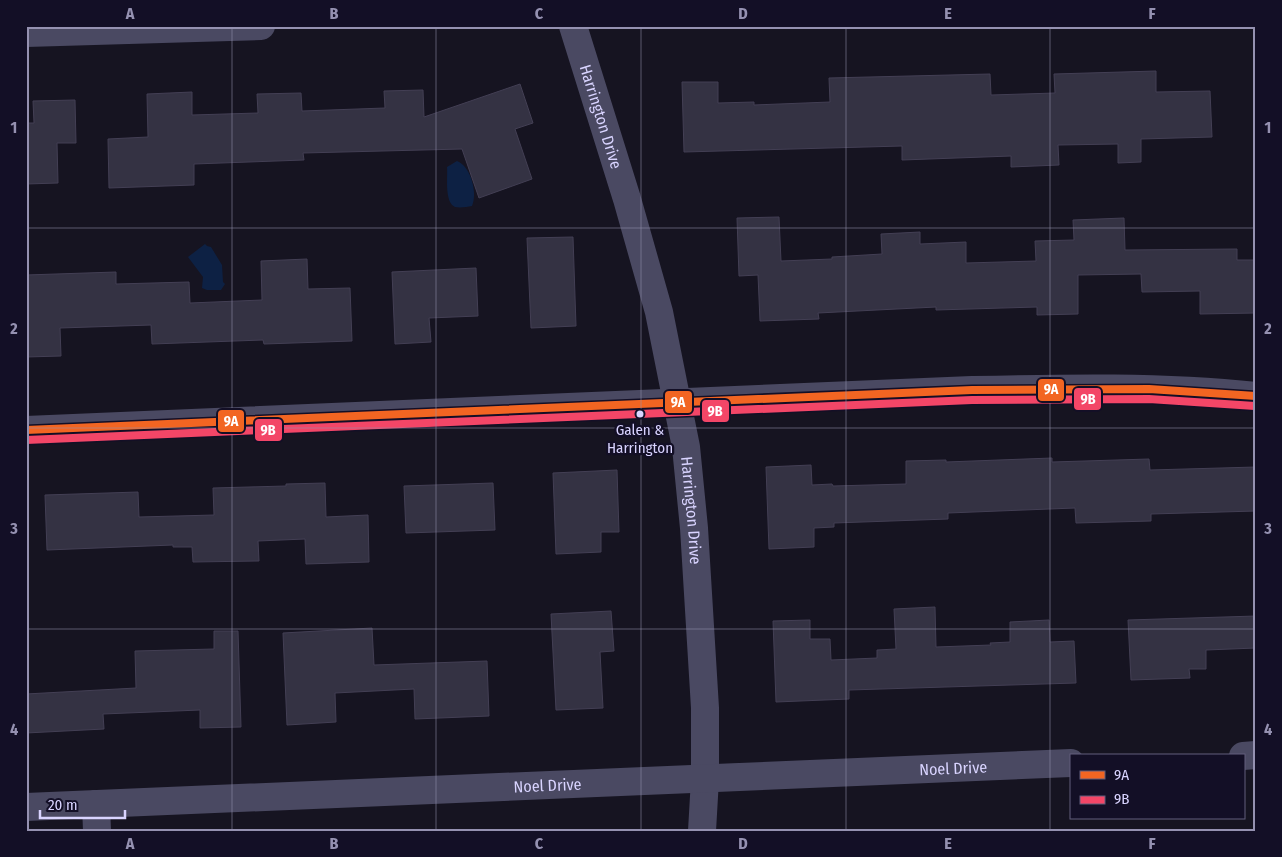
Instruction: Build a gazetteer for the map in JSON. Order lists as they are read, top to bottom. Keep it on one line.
{"streets":{"street":["Harrington Drive","Noel Drive"]},"crossings":[["Harrington Drive","Noel Drive"]],"places":["Galen & Harrington"],"lines":["transit line 9A","transit line 9B"],"legend":["9A","9B"],"scale_bar":"20 m","grid":{"columns":["A","B","C","D","E","F"],"rows":["1","2","3","4"]}}
